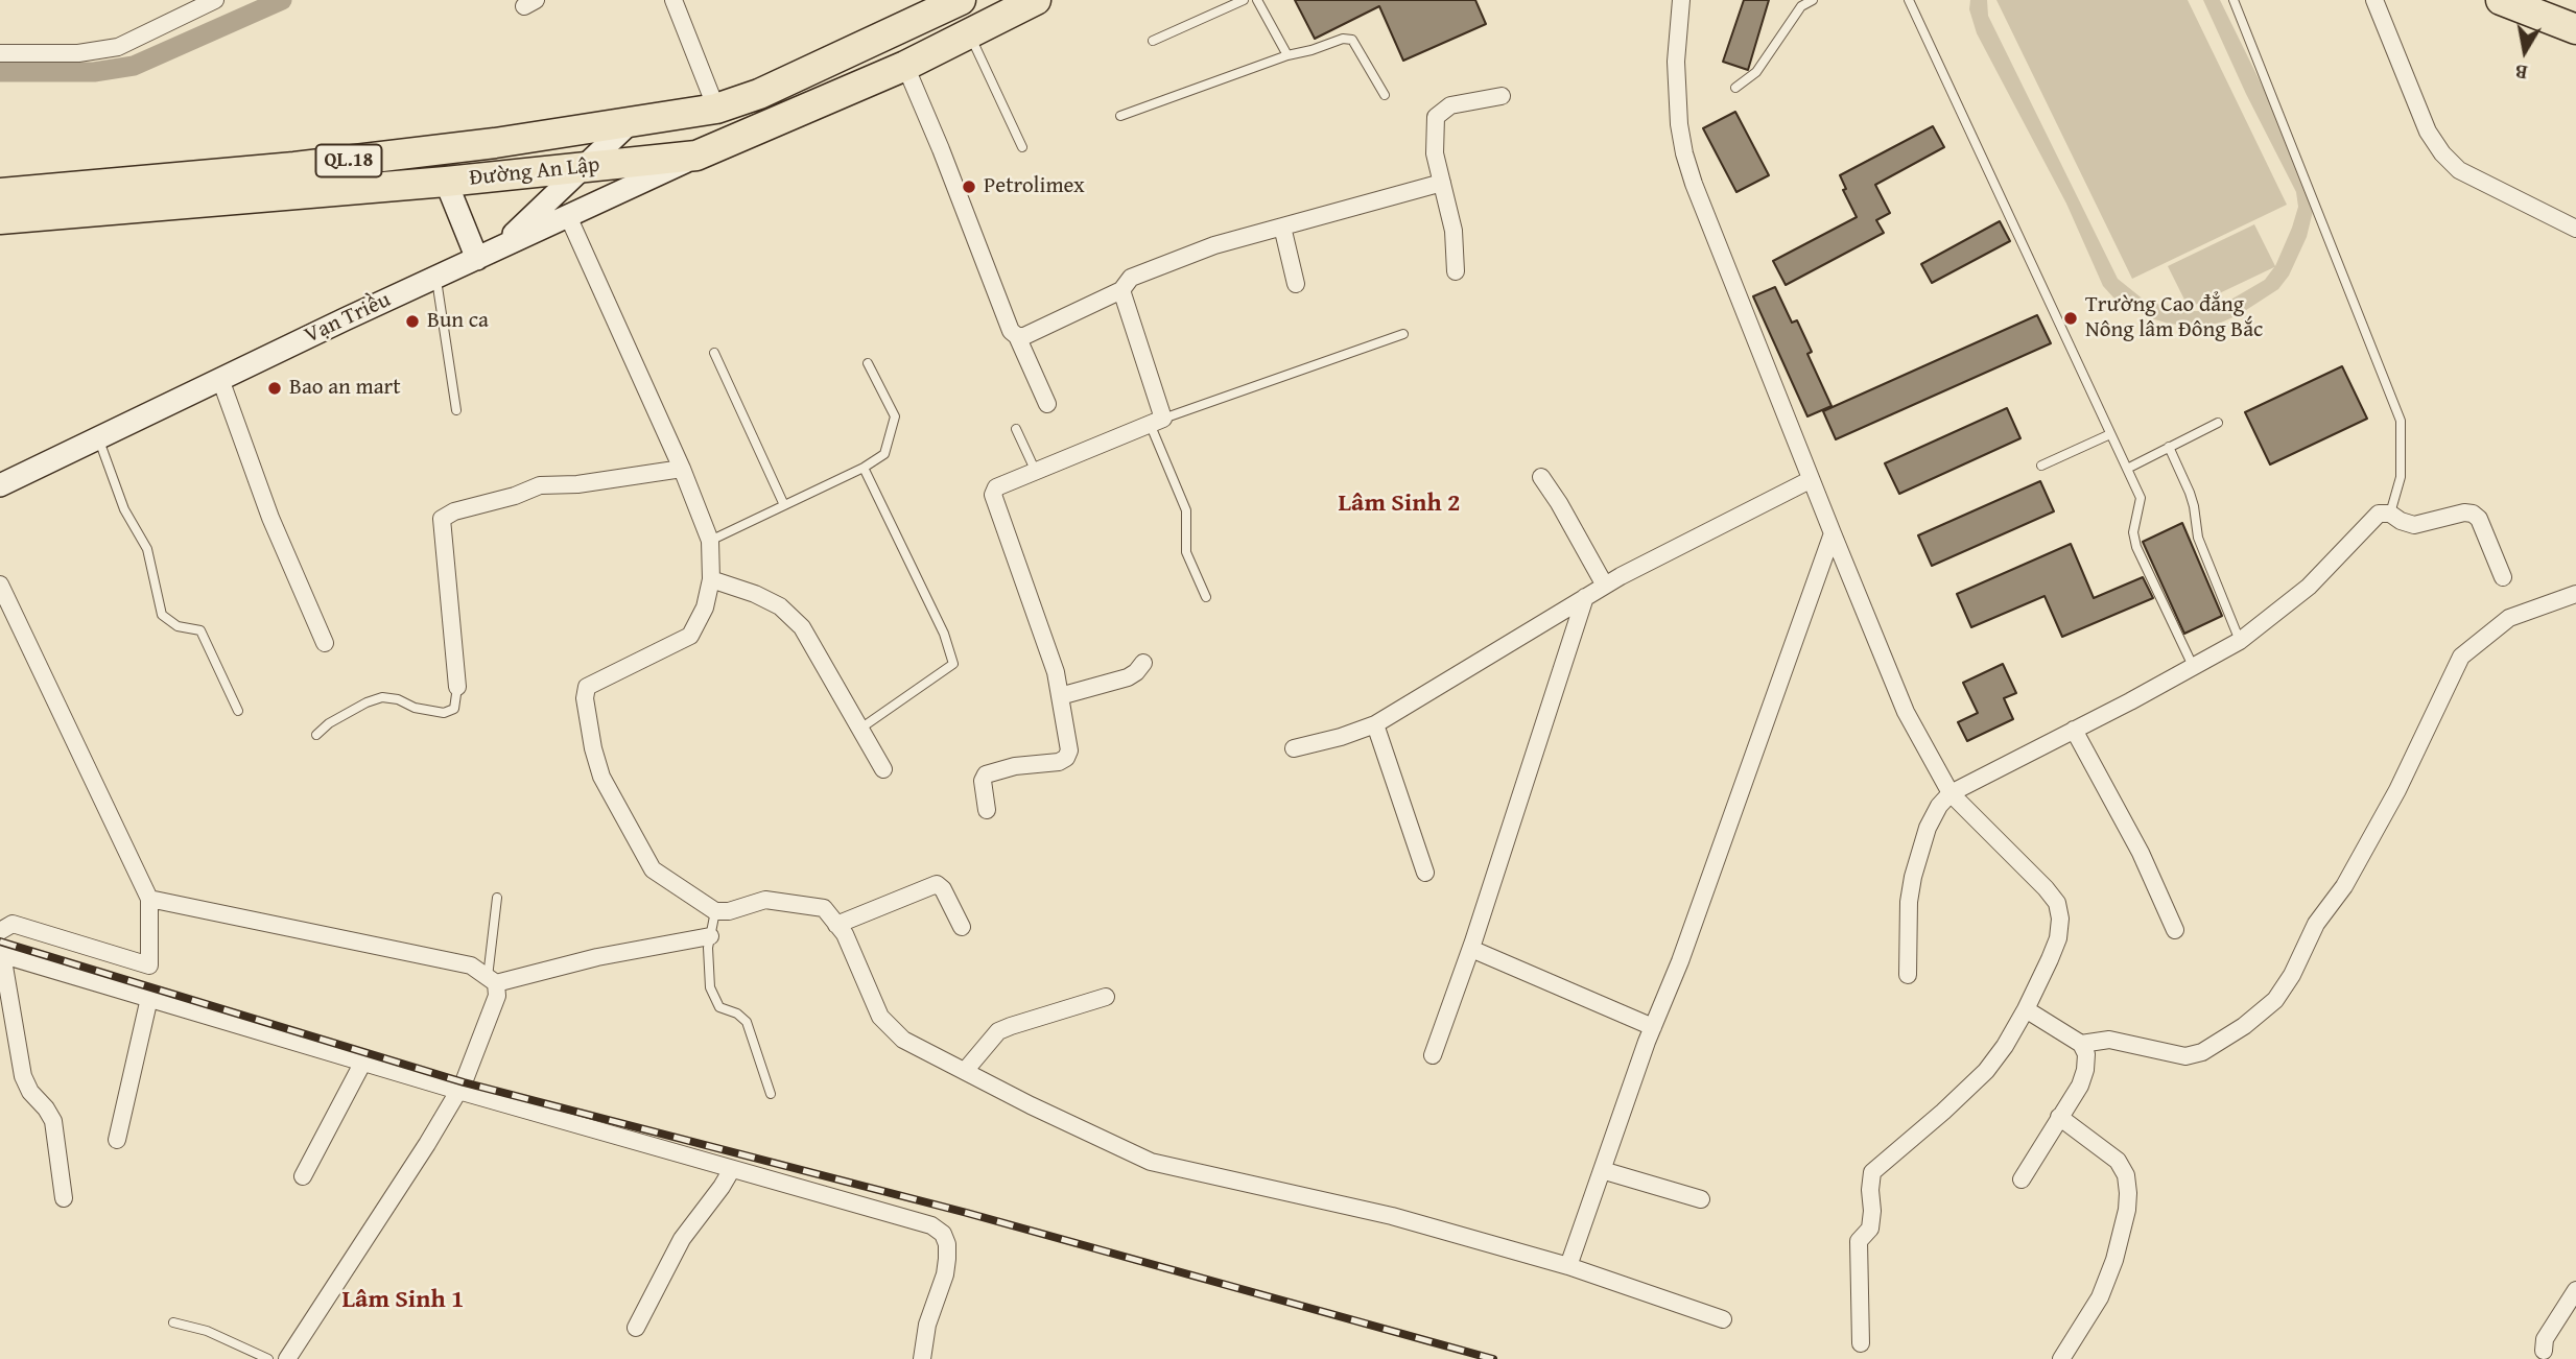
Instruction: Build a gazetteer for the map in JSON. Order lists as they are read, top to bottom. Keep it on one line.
{"streets":{"highway":["QL.18","Đường An Lập"],"street":["Vạn Triều"]},"crossings":[["Đường An Lập","Vạn Triều"]],"districts":["Lâm Sinh 2","Lâm Sinh 1"],"places":["Petrolimex","Trường Cao đẳng Nông lâm Đông Bắc","Bun ca","Bao an mart"],"north":"bottom"}
